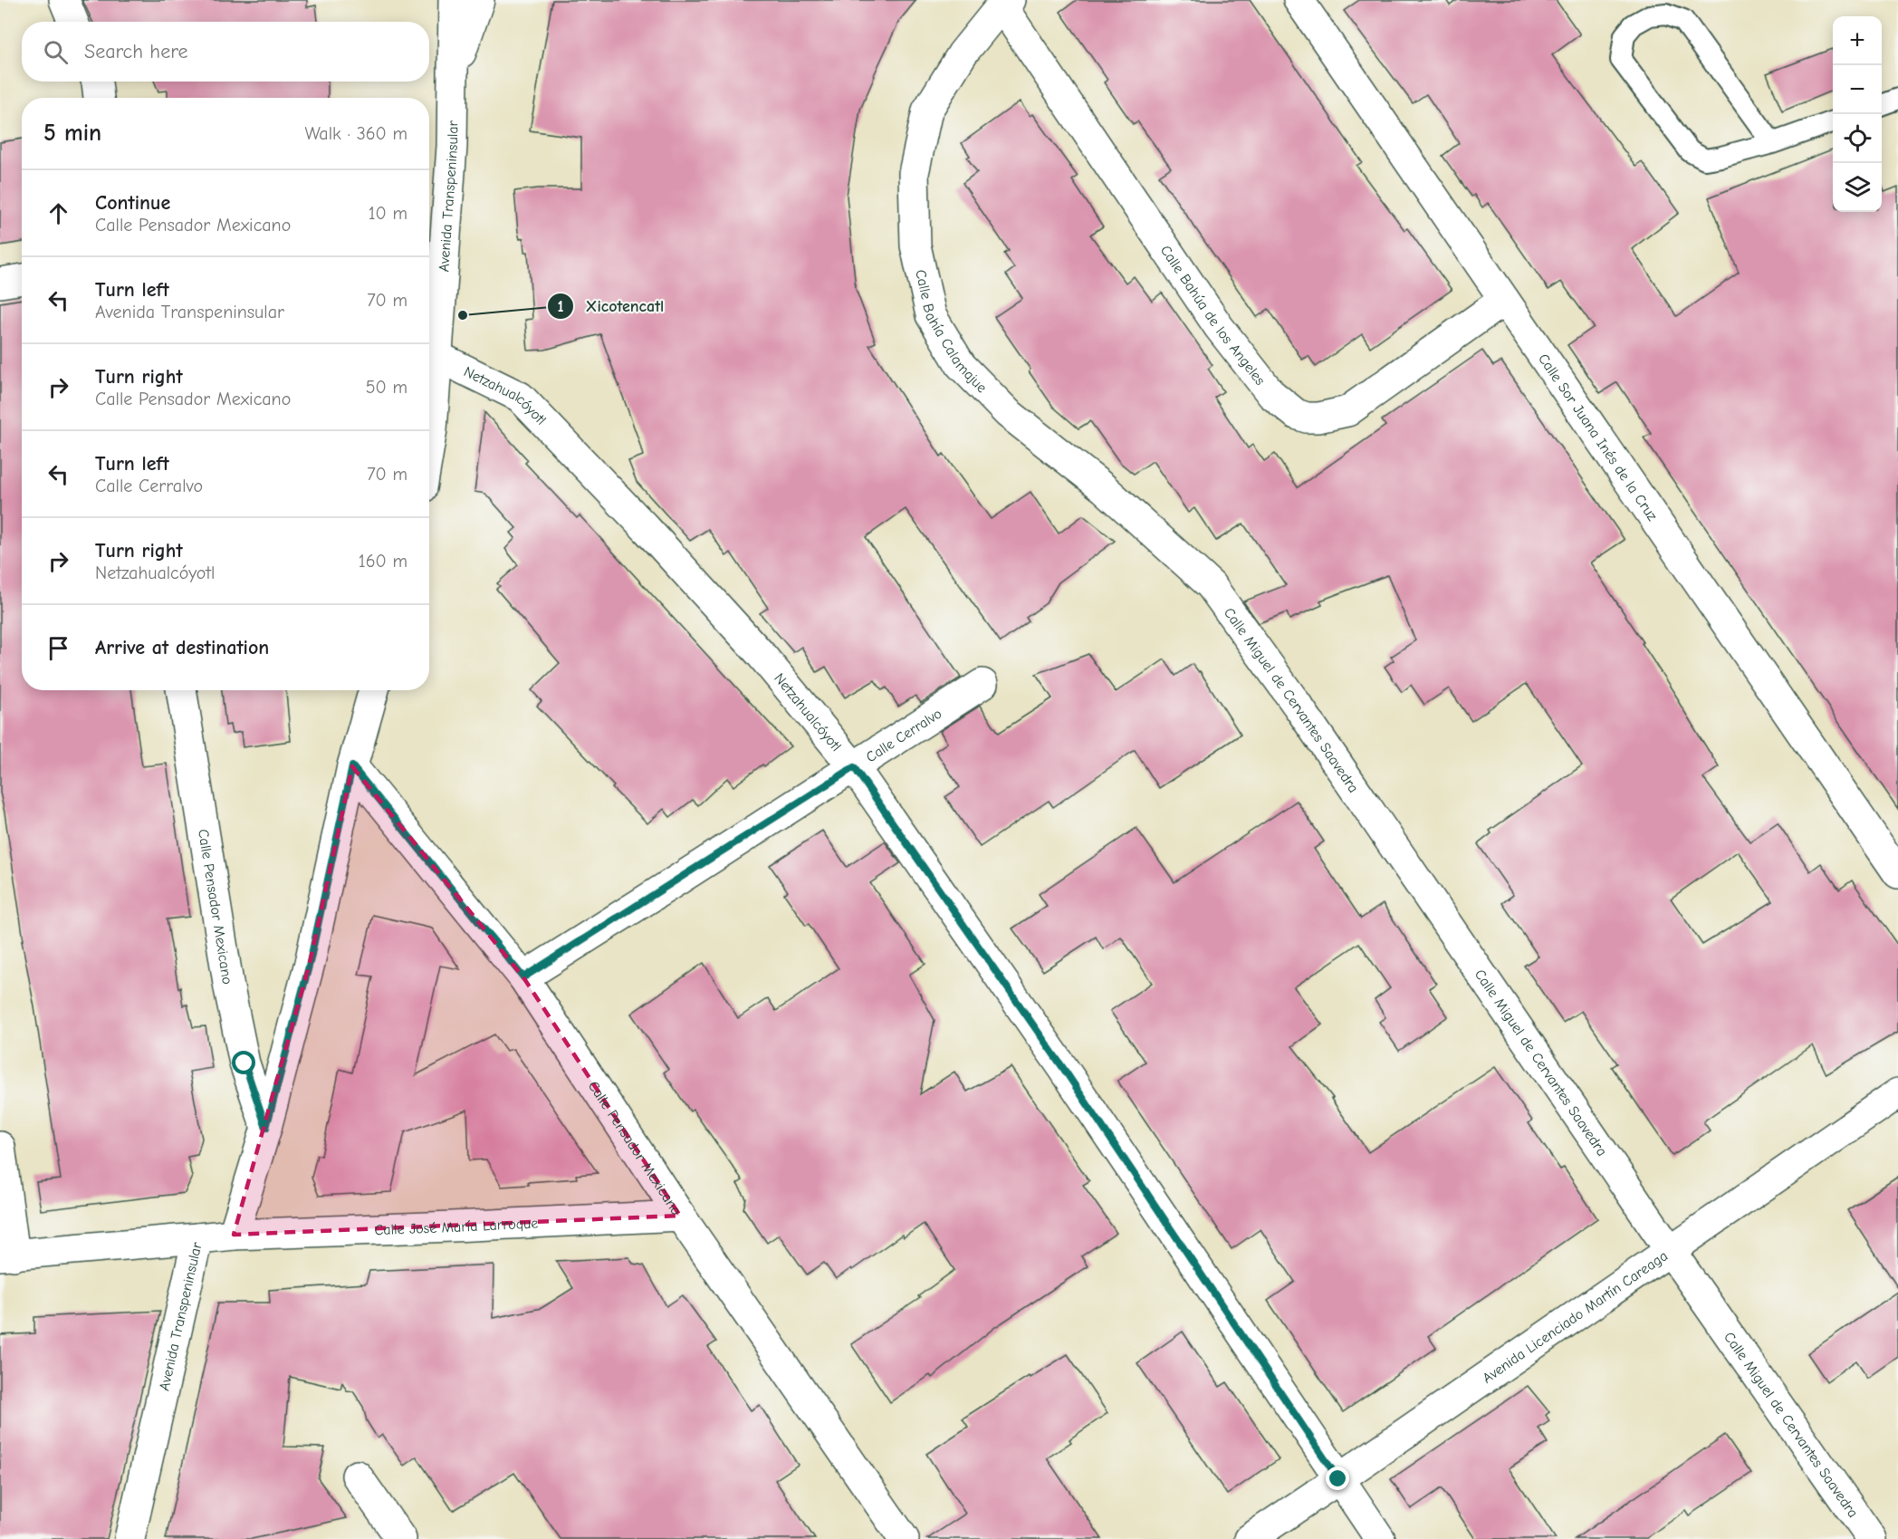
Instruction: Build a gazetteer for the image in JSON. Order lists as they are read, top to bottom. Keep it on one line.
{"streets":{"street":["Avenida Transpeninsular","Calle Bahúa de los Angeles","Calle Bahía Calamajue","Netzahualcóyotl","Calle Sor Juana Inés de la Cruz","Calle Miguel de Cervantes Saavedra","Calle Cerralvo","Calle Pensador Mexicano","Calle José María Larroque","Avenida Licenciado Martín Careaga"]},"crossings":[["Avenida Transpeninsular","Netzahualcóyotl"],["Avenida Transpeninsular","Calle José María Larroque"],["Calle Bahúa de los Angeles","Calle Bahía Calamajue"],["Calle Bahúa de los Angeles","Calle Sor Juana Inés de la Cruz"],["Calle Bahía Calamajue","Calle Miguel de Cervantes Saavedra"],["Netzahualcóyotl","Calle Cerralvo"],["Netzahualcóyotl","Avenida Licenciado Martín Careaga"],["Calle Miguel de Cervantes Saavedra","Avenida Licenciado Martín Careaga"],["Calle Cerralvo","Calle Pensador Mexicano"],["Calle Pensador Mexicano","Calle José María Larroque"]],"places":["Xicotencatl"],"page":{"map_buttons":["+","−"],"search":"Search here","heading":["5 min","Walk · 360 m"],"list":[["Continue","Calle Pensador Mexicano","10 m"],["Turn left","Avenida Transpeninsular","70 m"],["Turn right","Calle Pensador Mexicano","50 m"],["Turn left","Calle Cerralvo","70 m"],["Turn right","Netzahualcóyotl","160 m"],"Arrive at destination"]}}
